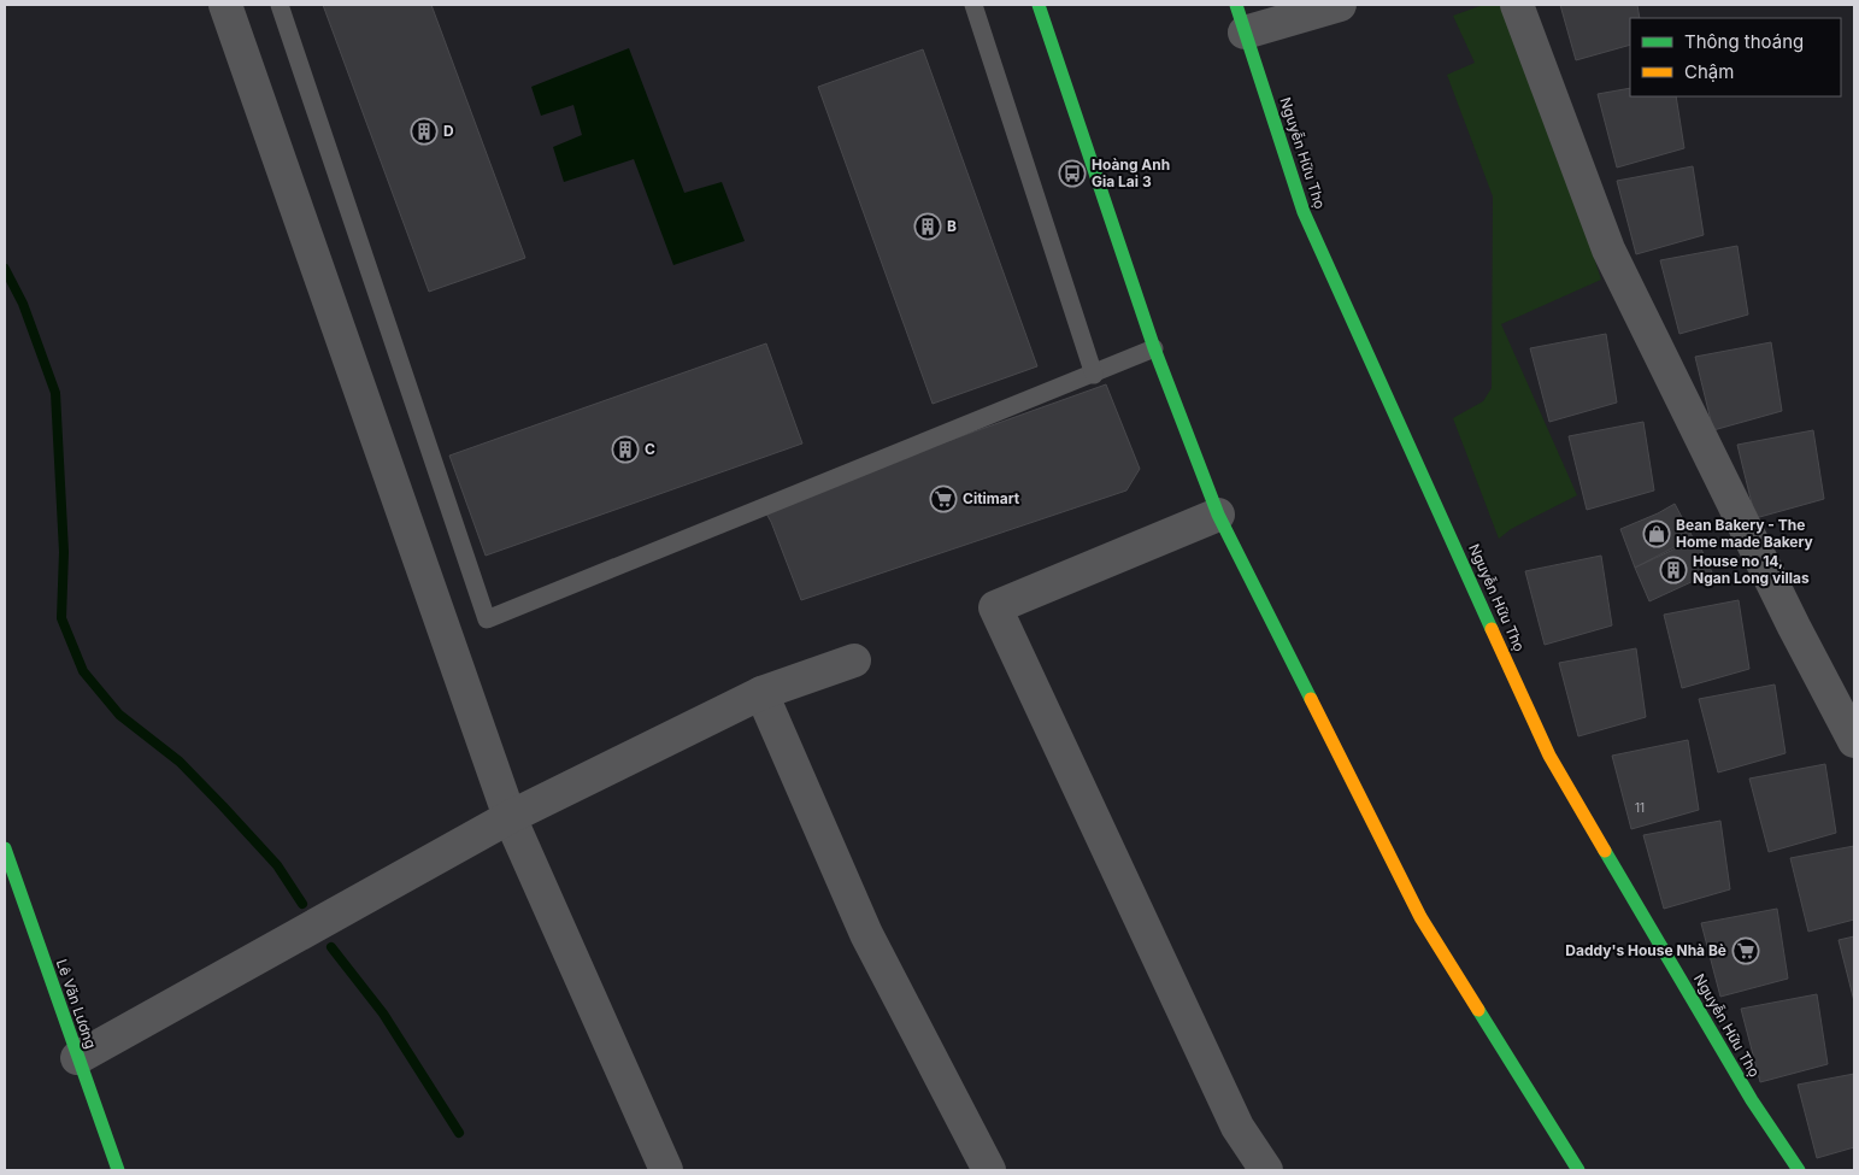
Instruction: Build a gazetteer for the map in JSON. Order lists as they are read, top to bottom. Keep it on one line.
{"streets":{"main road":["Nguyễn Hữu Thọ","Lê Văn Lương"]},"places":{"building":["D","B","C","House no 14, Ngan Long villas"],"bus stop":["Hoàng Anh Gia Lai 3"],"supermarket":["Citimart","Daddy's House Nhà Bè"],"shop":["Bean Bakery - The Home made Bakery"]},"house_numbers":["11"],"legend":["Thông thoáng","Chậm"]}
